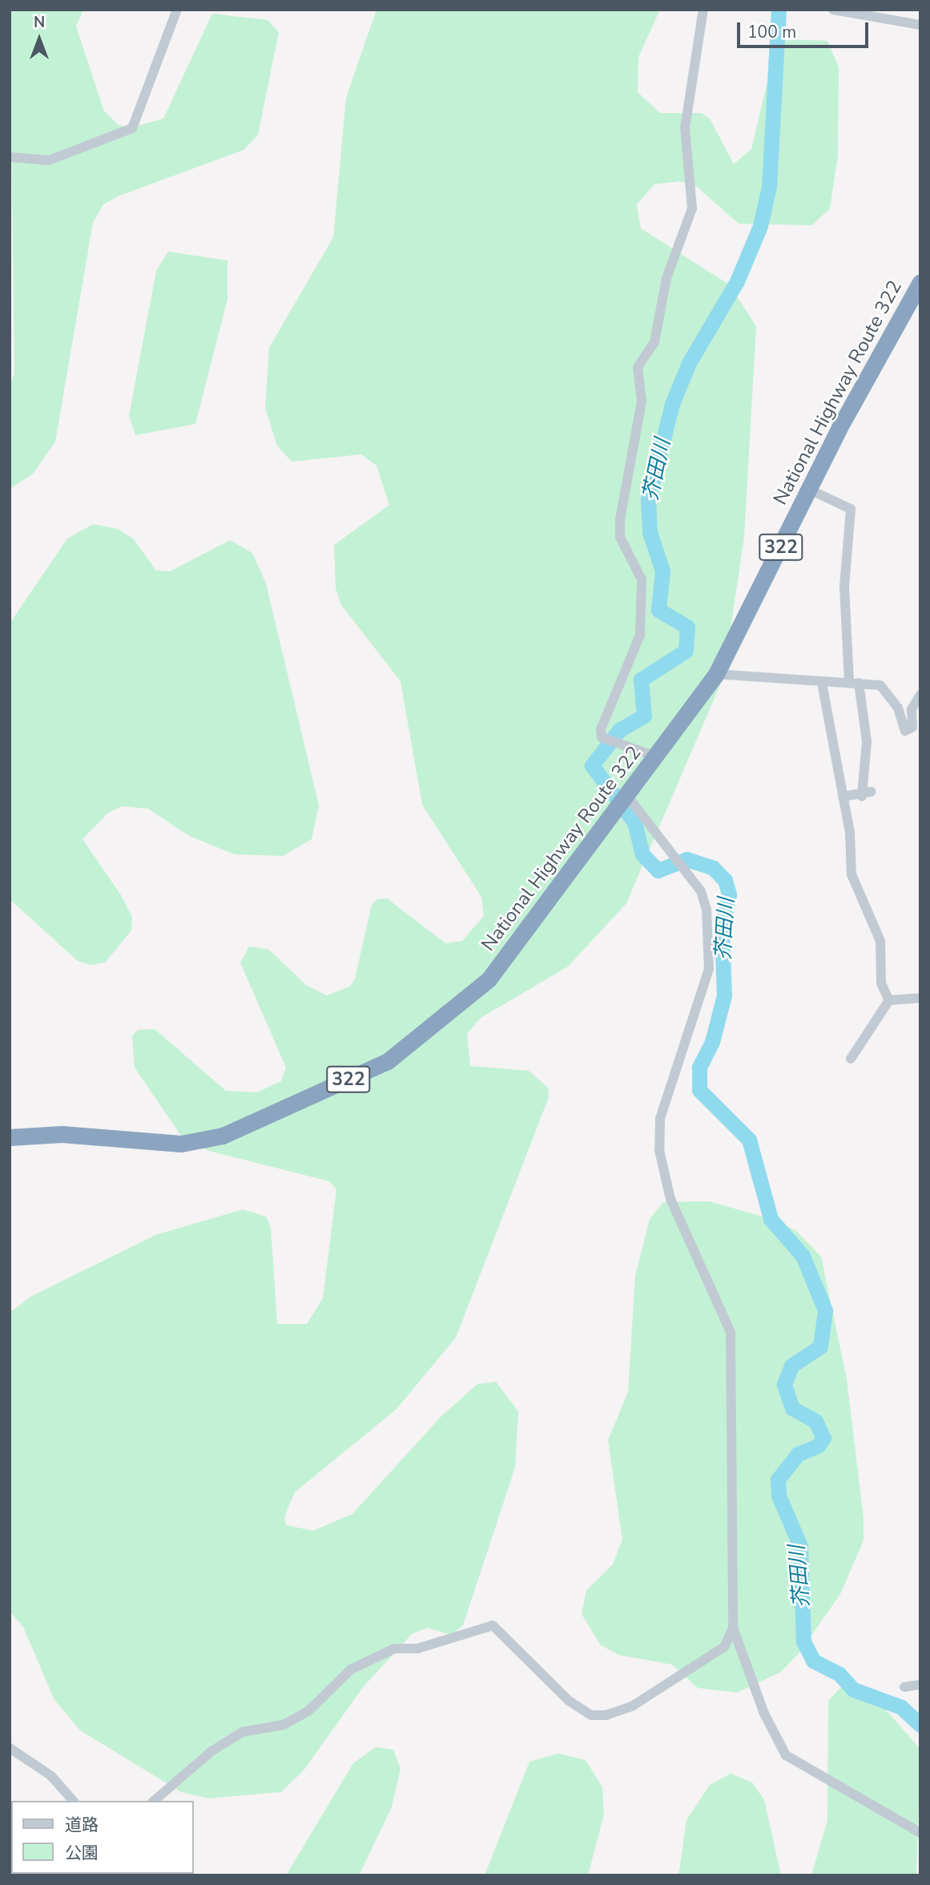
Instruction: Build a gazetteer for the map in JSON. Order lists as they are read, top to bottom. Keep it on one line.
{"streets":{"highway":["National Highway Route 322","322"]},"water":["芥田川"],"legend":["道路","公園"],"scale_bar":"100 m","north":"top"}
